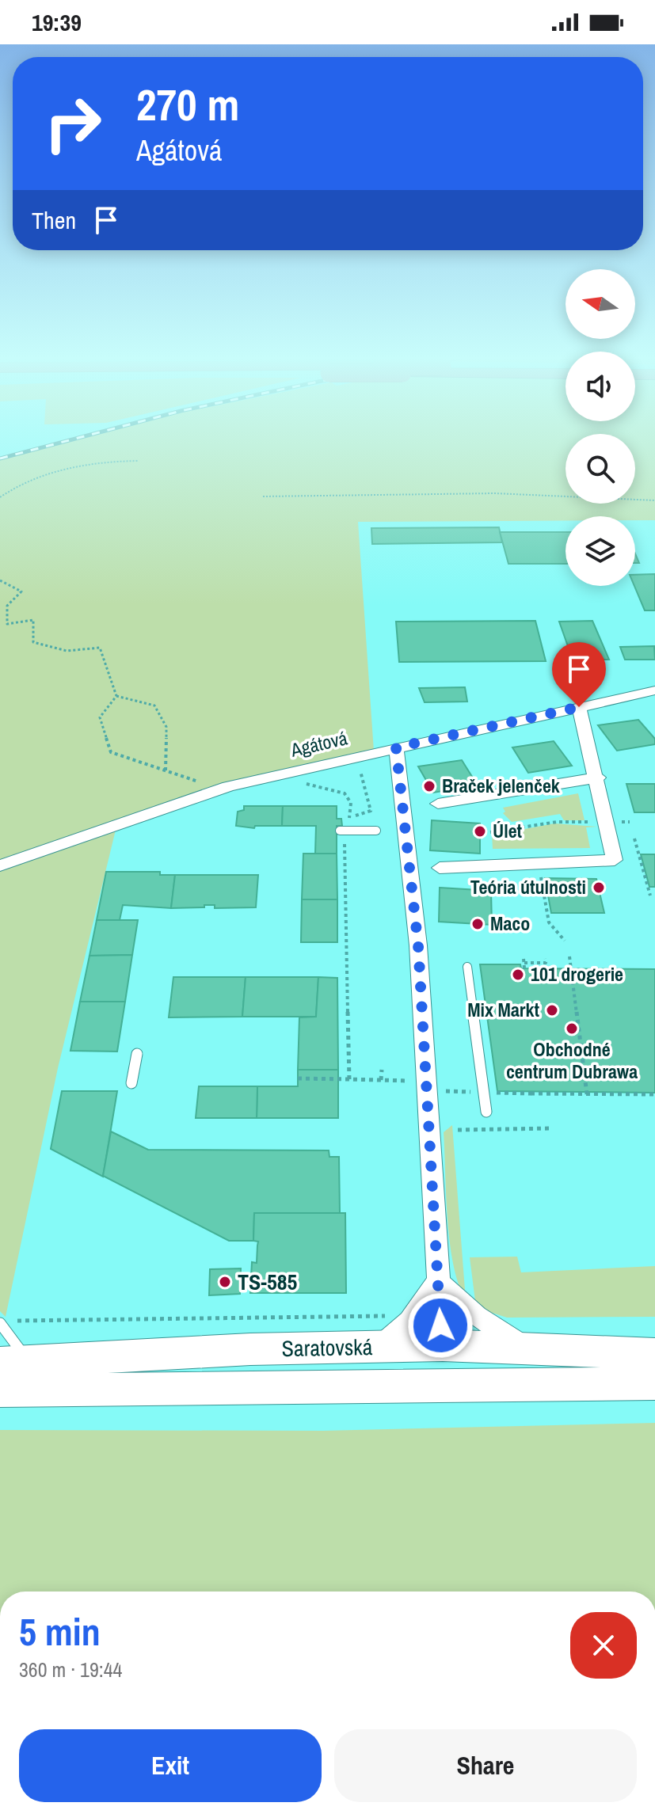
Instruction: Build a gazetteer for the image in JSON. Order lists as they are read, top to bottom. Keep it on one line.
{"streets":{"main road":["Saratovská"],"street":["Agátová"]},"places":["Braček jelenček","Úlet","Teória útulnosti","Maco","101 drogerie","Mix Markt","Obchodné centrum Dubrawa","TS-585"],"north":"left","page":{"status":"19:39","turn":["270 m","Agátová"],"then":"Then","heading":["5 min","360 m · 19:44"],"buttons":["Exit","Share"]}}
